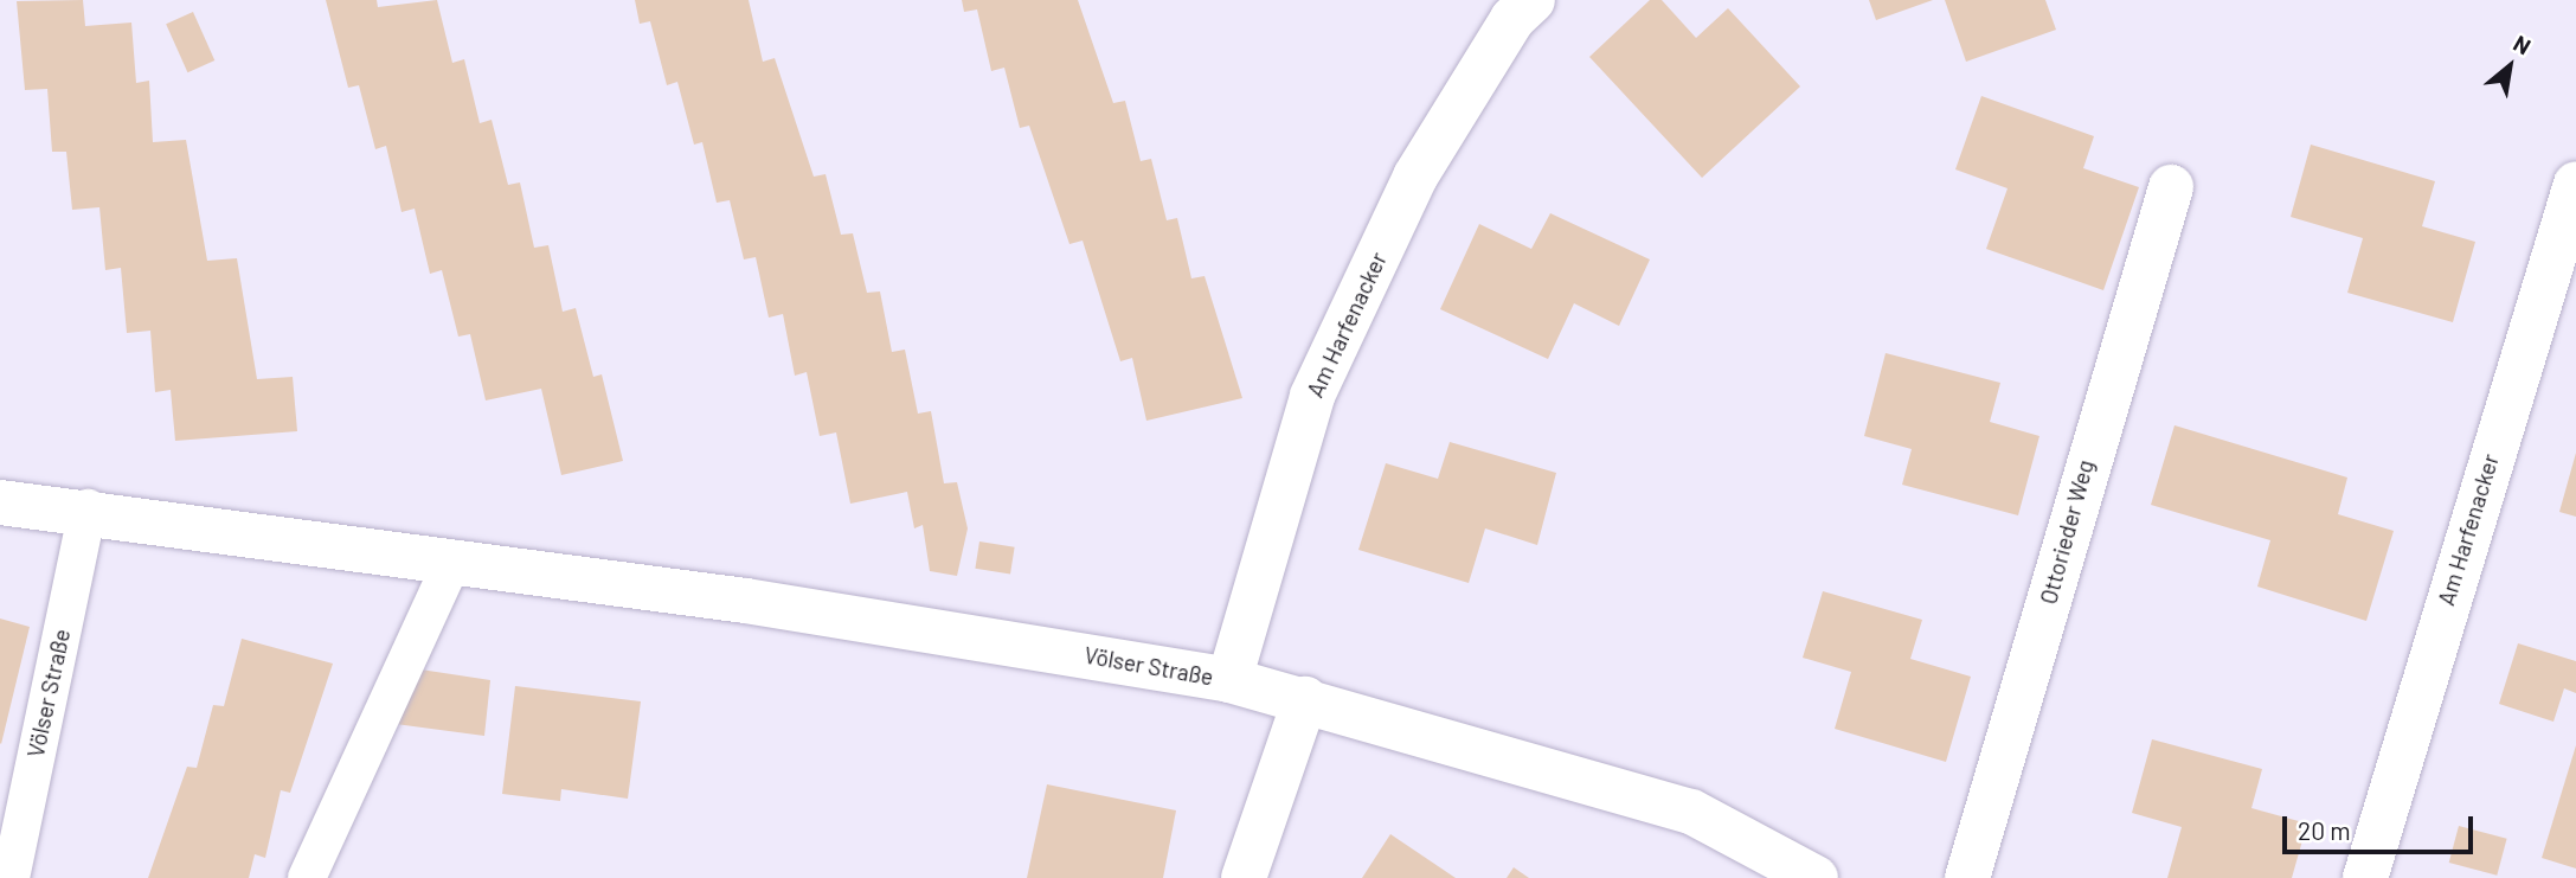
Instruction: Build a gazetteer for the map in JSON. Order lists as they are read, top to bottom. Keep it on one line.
{"streets":{"street":["Am Harfenacker","Ottorieder Weg","Völser Straße"]},"crossings":[["Am Harfenacker","Völser Straße"]],"scale_bar":"20 m","north":"top right"}
